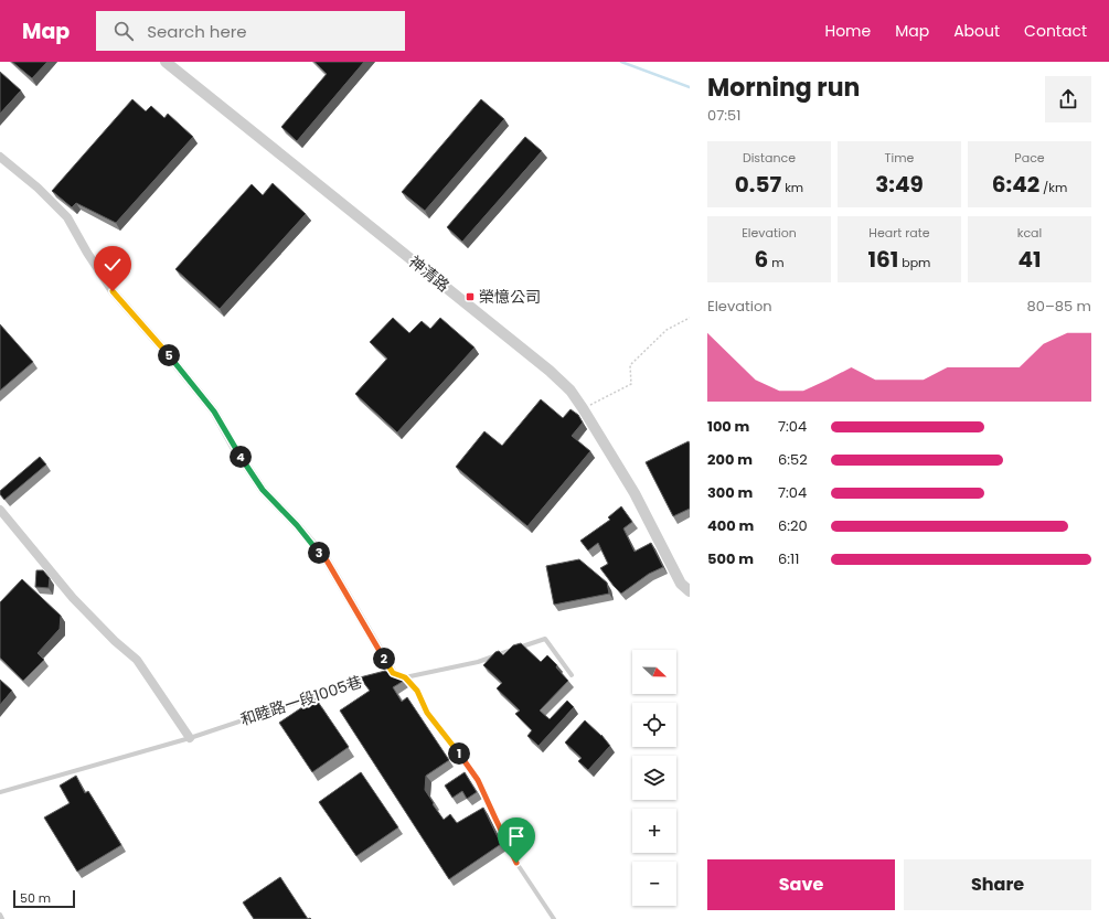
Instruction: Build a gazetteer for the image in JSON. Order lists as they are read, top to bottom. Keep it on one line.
{"streets":{"street":["神清路"],"lane":["和睦路一段1005巷"]},"places":{"transit":["榮憶公司"]},"scale_bar":"50 m","north":"right","page":{"header":"Map","search":"Search here","nav":["Home","Map","About","Contact"],"heading":["Morning run","07:51"],"stats":[["Distance","0.57 km"],["Time","3:49"],["Pace","6:42 /km"],["Elevation","6 m"],["Heart rate","161 bpm"],["kcal","41"]],"chart":["Elevation","80–85 m"],"pins":["5","4","3","2","1"],"list":[{"name":"100 m","note":"7:04"},{"name":"200 m","note":"6:52"},{"name":"300 m","note":"7:04"},{"name":"400 m","note":"6:20"},{"name":"500 m","note":"6:11"}],"map_buttons":["+","−"],"buttons":["Save","Share"],"scale":"50 m"}}
